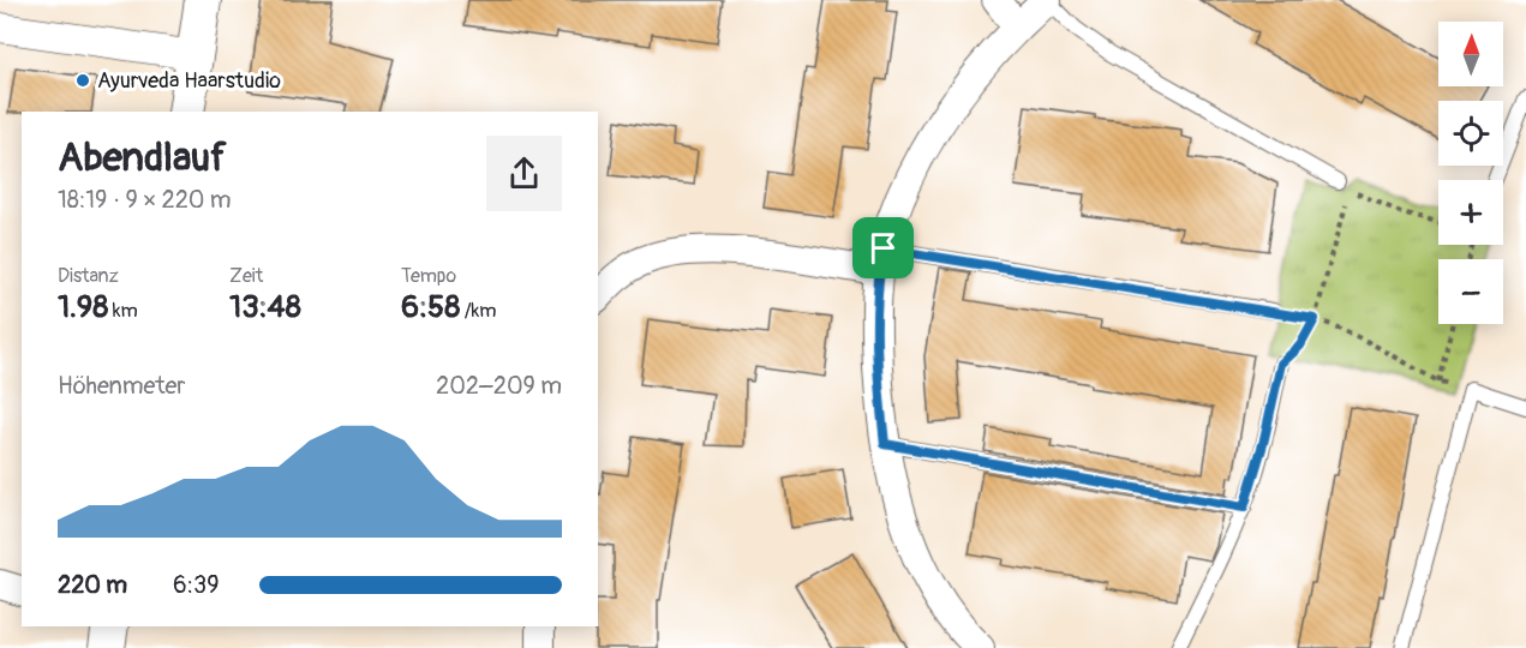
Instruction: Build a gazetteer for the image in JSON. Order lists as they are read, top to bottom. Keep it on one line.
{"places":["Ayurveda Haarstudio"],"north":"top","page":{"map_buttons":["+","−"],"heading":["Abendlauf","18:19 · 9 × 220 m"],"stats":[["Distanz","1.98 km"],["Zeit","13:48"],["Tempo","6:58 /km"]],"chart":["Höhenmeter","202–209 m"],"list":[{"name":"220 m","note":"6:39"}]}}
